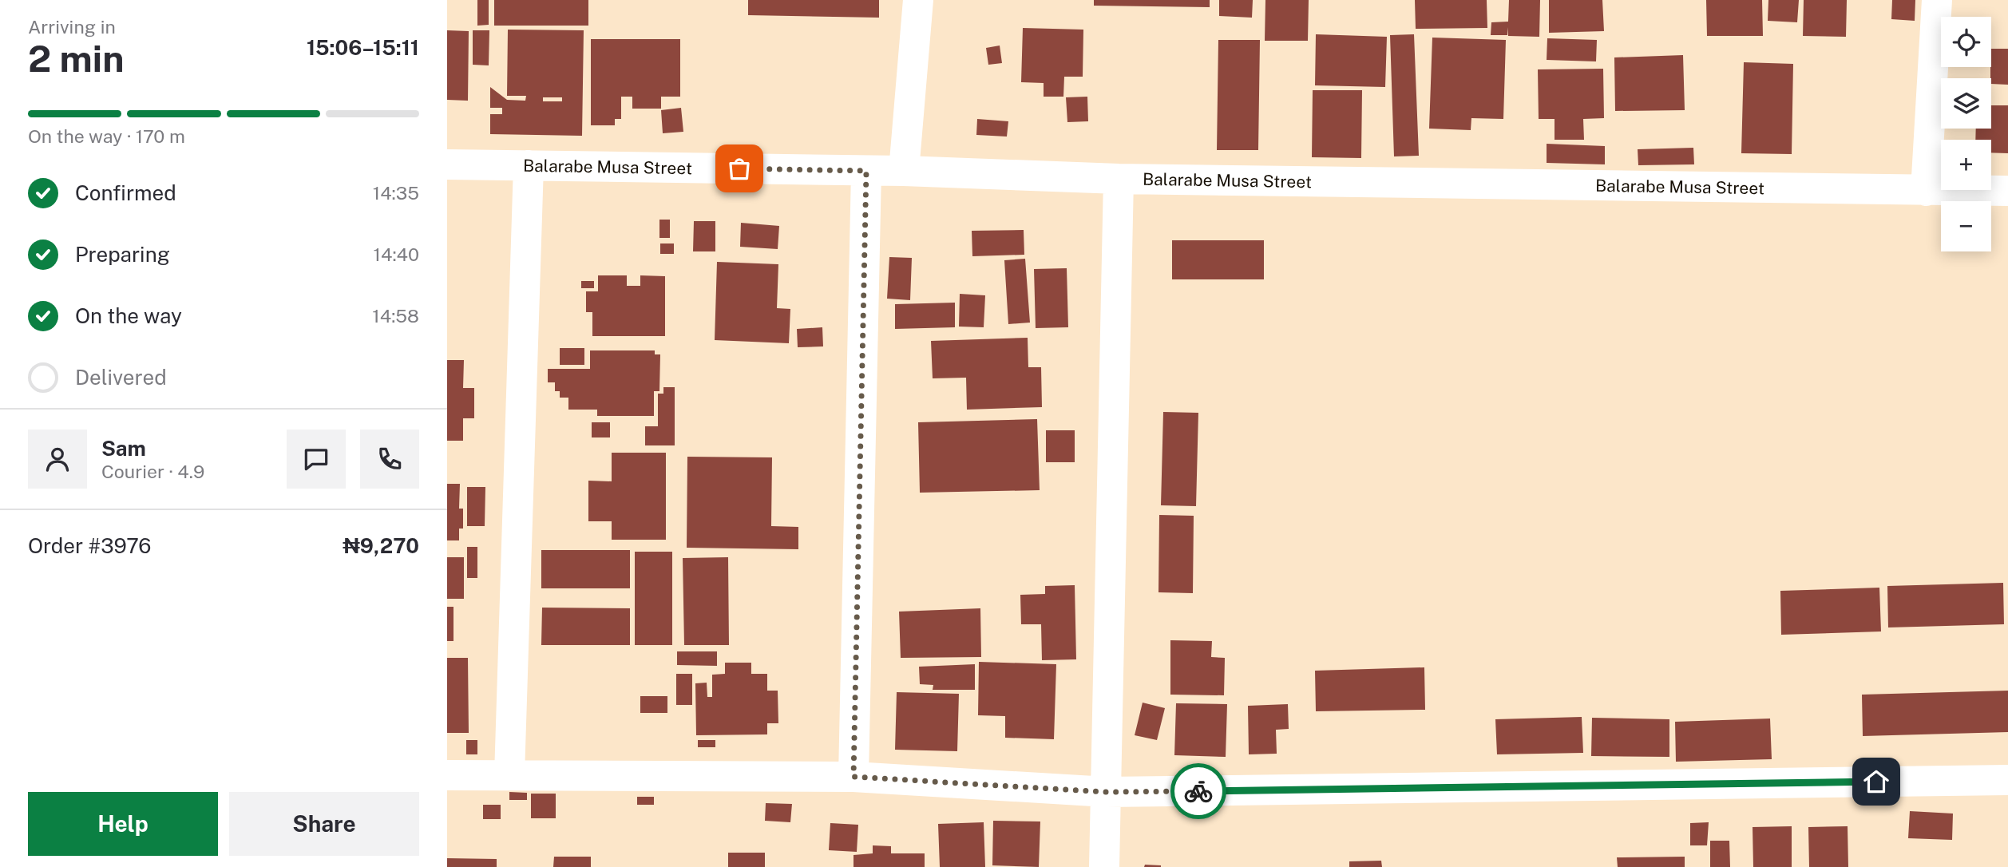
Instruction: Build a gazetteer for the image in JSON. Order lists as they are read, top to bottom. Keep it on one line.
{"streets":{"street":["Balarabe Musa Street"]},"page":{"heading":["2 min","Arriving in","15:06–15:11"],"panel":["Sam","Courier · 4.9","Order #3976","₦9,270"],"map_buttons":["+","−"],"bar":"On the way · 170 m","list":[["Confirmed","14:35"],["Preparing","14:40"],["On the way","14:58"],"Delivered"],"buttons":["Help","Share"]}}
